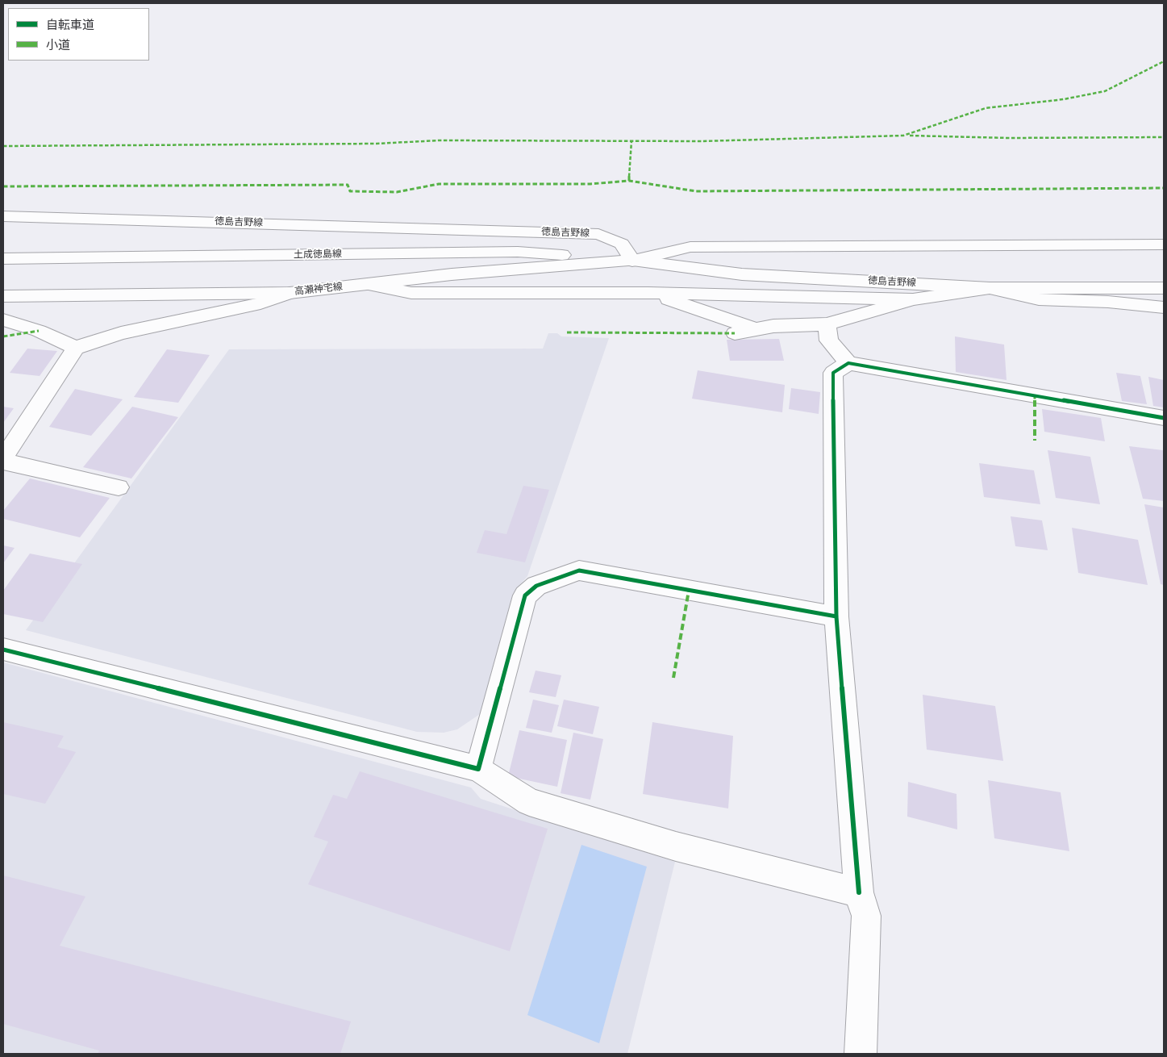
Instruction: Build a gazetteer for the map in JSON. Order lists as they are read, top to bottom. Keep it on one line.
{"streets":{"street":["徳島吉野線","土成徳島線","高瀬神宅線"]},"crossings":[["徳島吉野線","土成徳島線"],["徳島吉野線","高瀬神宅線"],["土成徳島線","高瀬神宅線"]],"legend":["自転車道","小道"]}
